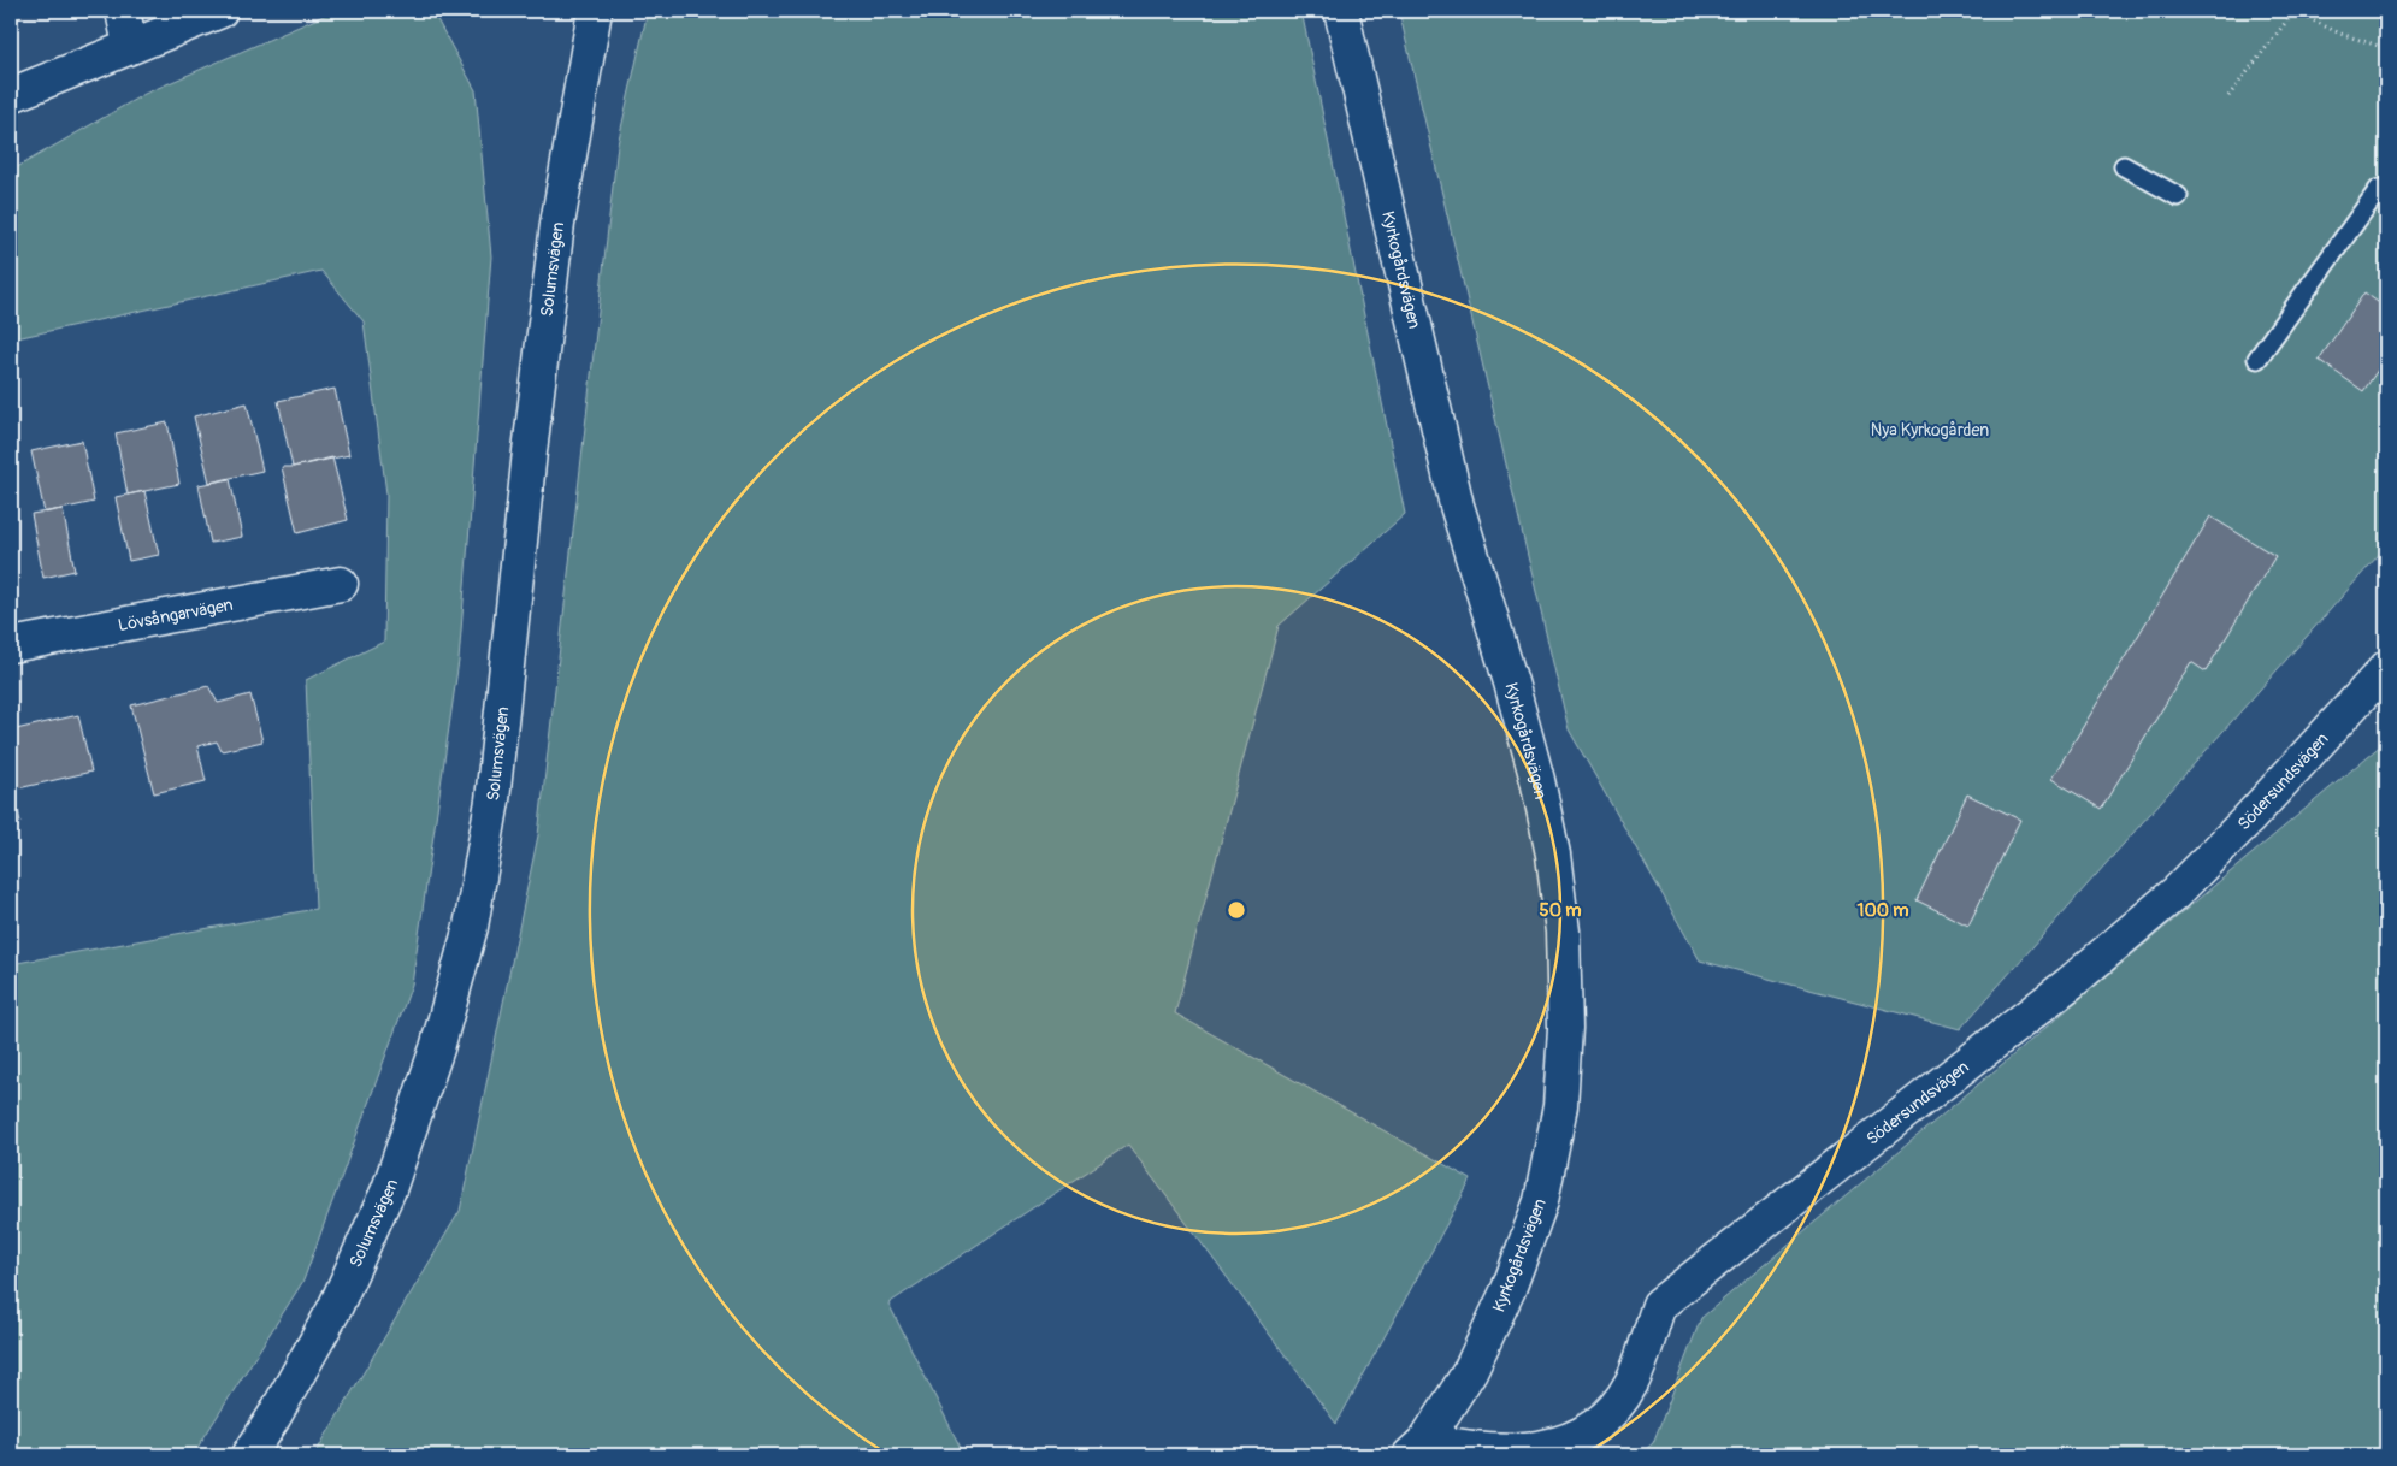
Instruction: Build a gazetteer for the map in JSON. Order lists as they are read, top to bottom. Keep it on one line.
{"streets":{"street":["Solumsvägen","Kyrkogårdsvägen","Lövsångarvägen","Södersundsvägen"]},"crossings":[["Kyrkogårdsvägen","Södersundsvägen"]],"parks":["Nya Kyrkogården"],"rings":["50 m","100 m"]}
